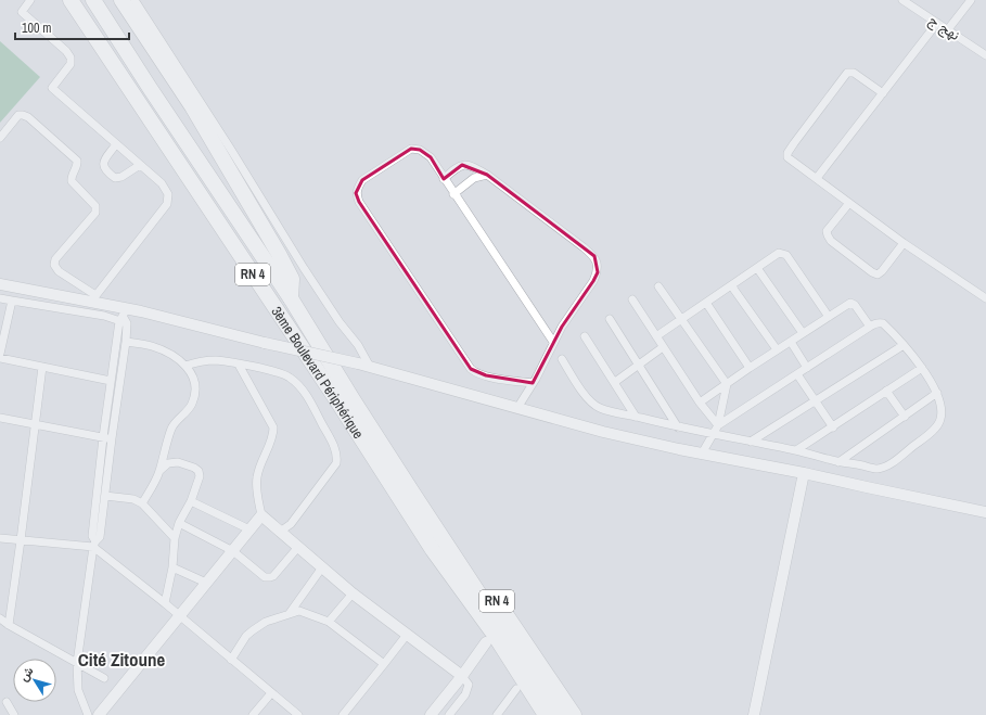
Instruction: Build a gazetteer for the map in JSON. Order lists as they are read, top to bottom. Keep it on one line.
{"streets":{"highway":["RN 4","3ème Boulevard Périphérique"],"street":["نهج ج"]},"districts":["Cité Zitoune"],"scale_bar":"100 m","north":"top left"}
